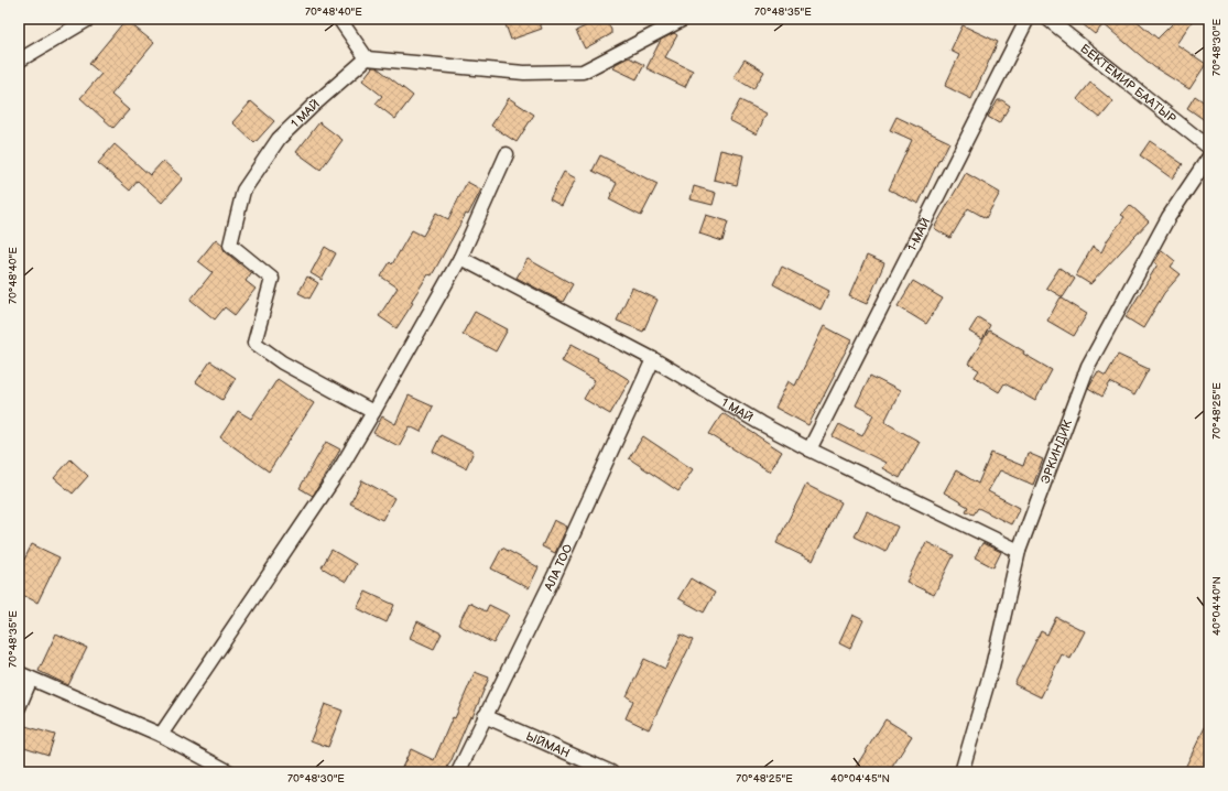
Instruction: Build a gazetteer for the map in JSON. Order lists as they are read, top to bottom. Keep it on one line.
{"streets":{"street":["БЕКТЕМИР БААТЫР","1 МАЙ","1-МАЙ","ЭРКИНДИК","АЛА ТОО","ЫЙМАН"]},"crossings":[["1 МАЙ","1-МАЙ"],["1 МАЙ","ЭРКИНДИК"],["1 МАЙ","АЛА ТОО"],["АЛА ТОО","ЫЙМАН"]],"coordinates":["70°48'40\"E","70°48'35\"E","70°48'30\"E","70°48'25\"E","40°04'40\"N","40°04'45\"N"]}
